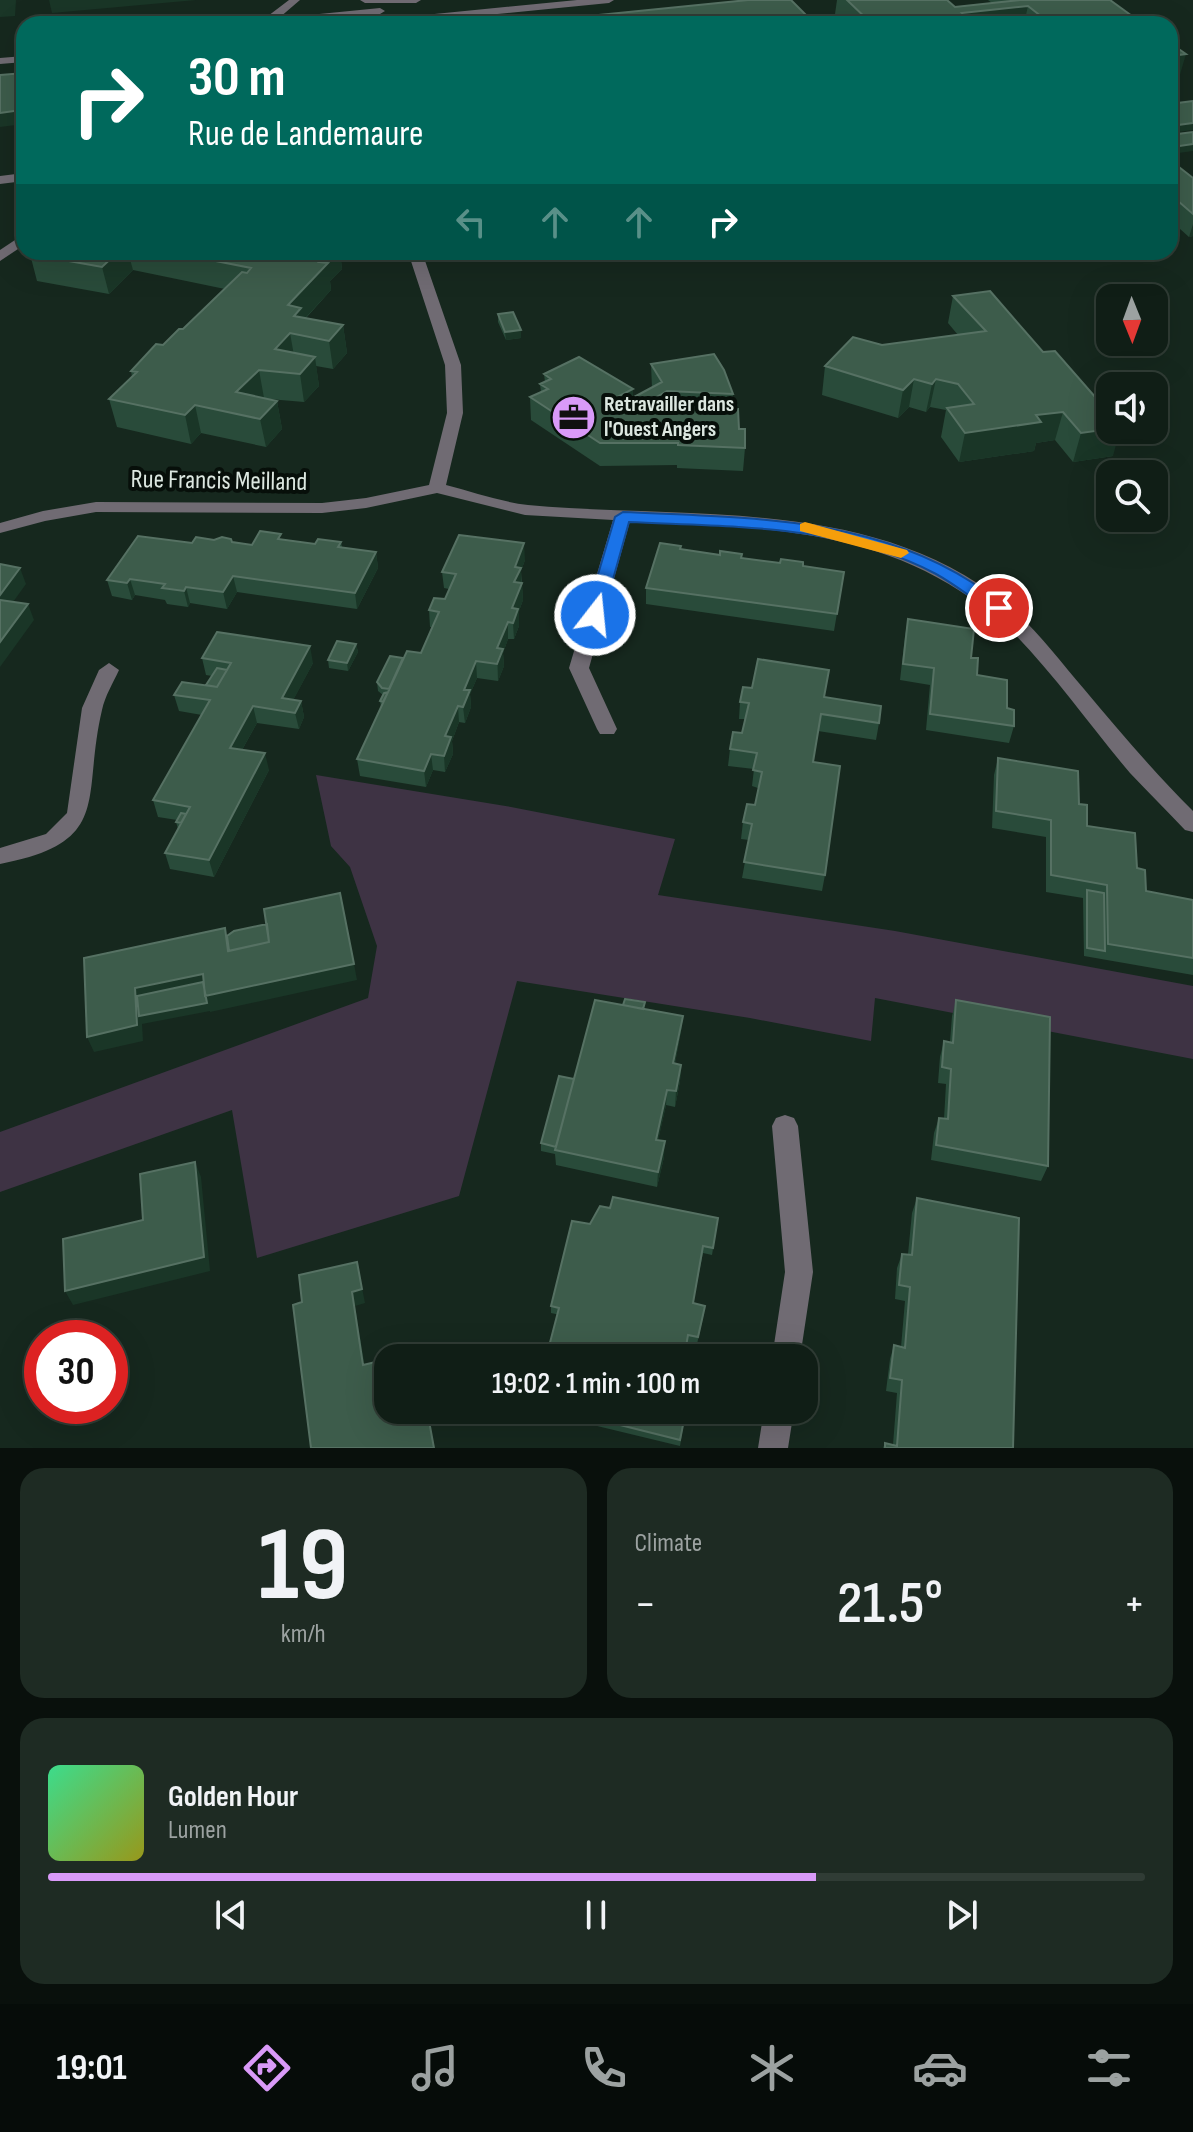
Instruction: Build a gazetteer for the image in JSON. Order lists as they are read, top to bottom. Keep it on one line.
{"streets":{"street":["Rue Francis Meilland"]},"places":{"office":["Retravailler dans l'Ouest Angers"]},"north":"bottom","page":{"turn":["30 m","Rue de Landemaure"],"limit":"30","trip":"19:02 · 1 min · 100 m","tile":[["19","km/h"],"Climate"],"heat":["−","21.5°","+"],"song":["Golden Hour","Lumen"],"tabs":"19:01"}}
